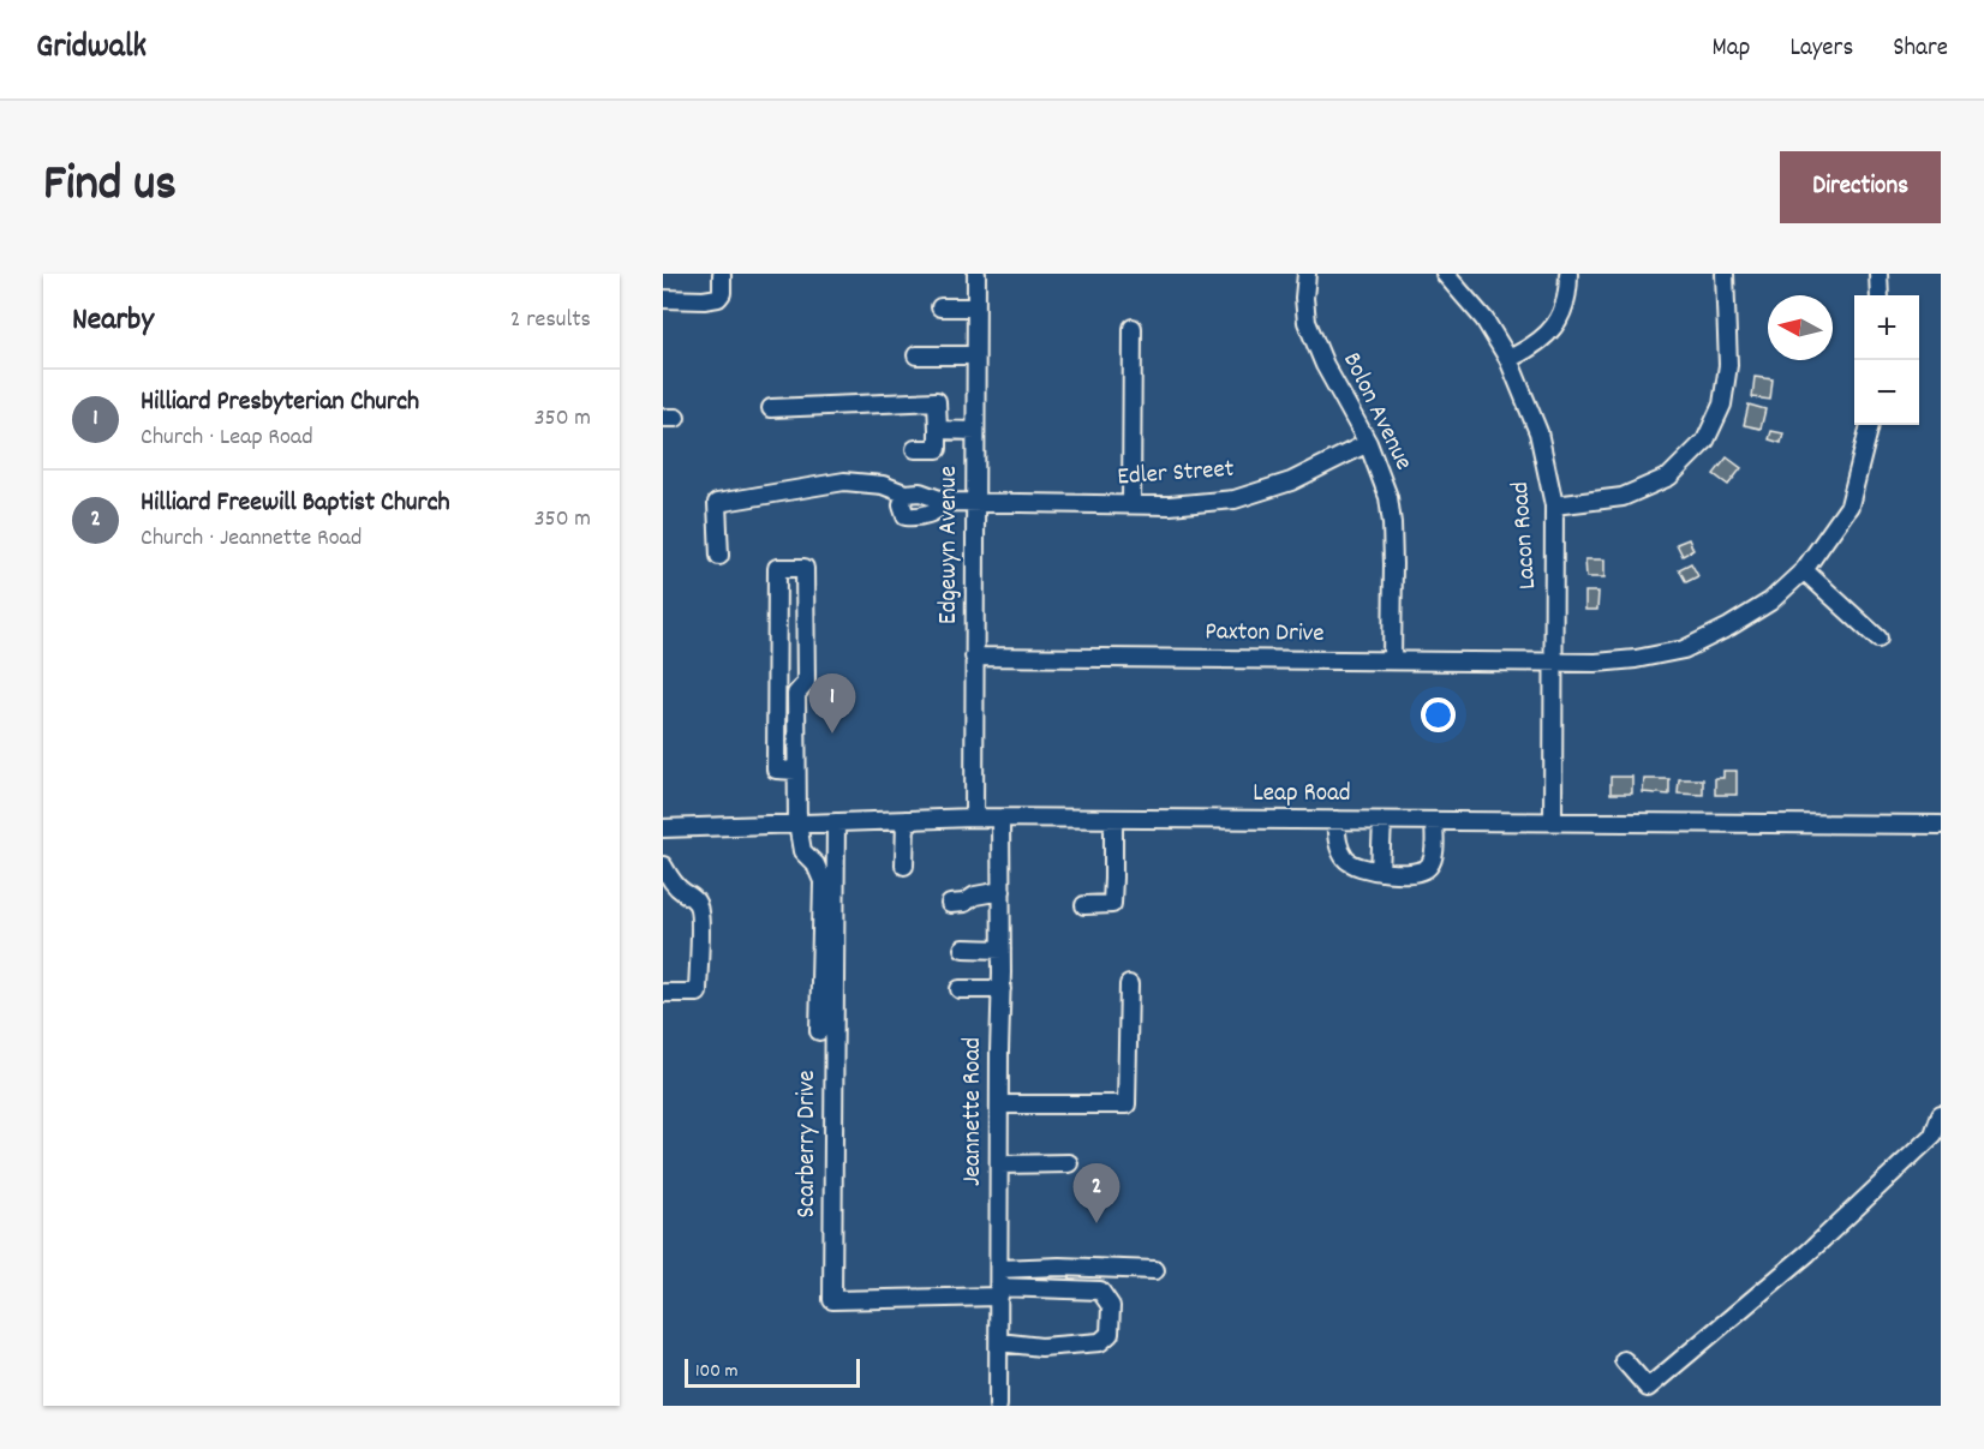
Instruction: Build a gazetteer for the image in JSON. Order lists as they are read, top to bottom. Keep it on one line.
{"streets":{"street":["Bolon Avenue","Edler Street","Lacon Road","Edgewyn Avenue","Paxton Drive","Leap Road","Jeannette Road","Scarberry Drive"]},"crossings":[["Bolon Avenue","Edler Street"],["Bolon Avenue","Paxton Drive"],["Edler Street","Edgewyn Avenue"],["Lacon Road","Paxton Drive"],["Lacon Road","Leap Road"],["Edgewyn Avenue","Paxton Drive"],["Edgewyn Avenue","Leap Road"],["Leap Road","Jeannette Road"],["Leap Road","Scarberry Drive"],["Jeannette Road","Scarberry Drive"]],"scale_bar":"100 m","north":"left","page":{"header":"Gridwalk","nav":["Map","Layers","Share"],"title":"Find us","buttons":"Directions","heading":["Nearby","2 results"],"map_buttons":["+","−"],"list":[{"mark":"1","name":"Hilliard Presbyterian Church","note":"Church · Leap Road","value":"350 m"},{"mark":"2","name":"Hilliard Freewill Baptist Church","note":"Church · Jeannette Road","value":"350 m"}],"pins":["1","2"],"scale":"100 m"}}
